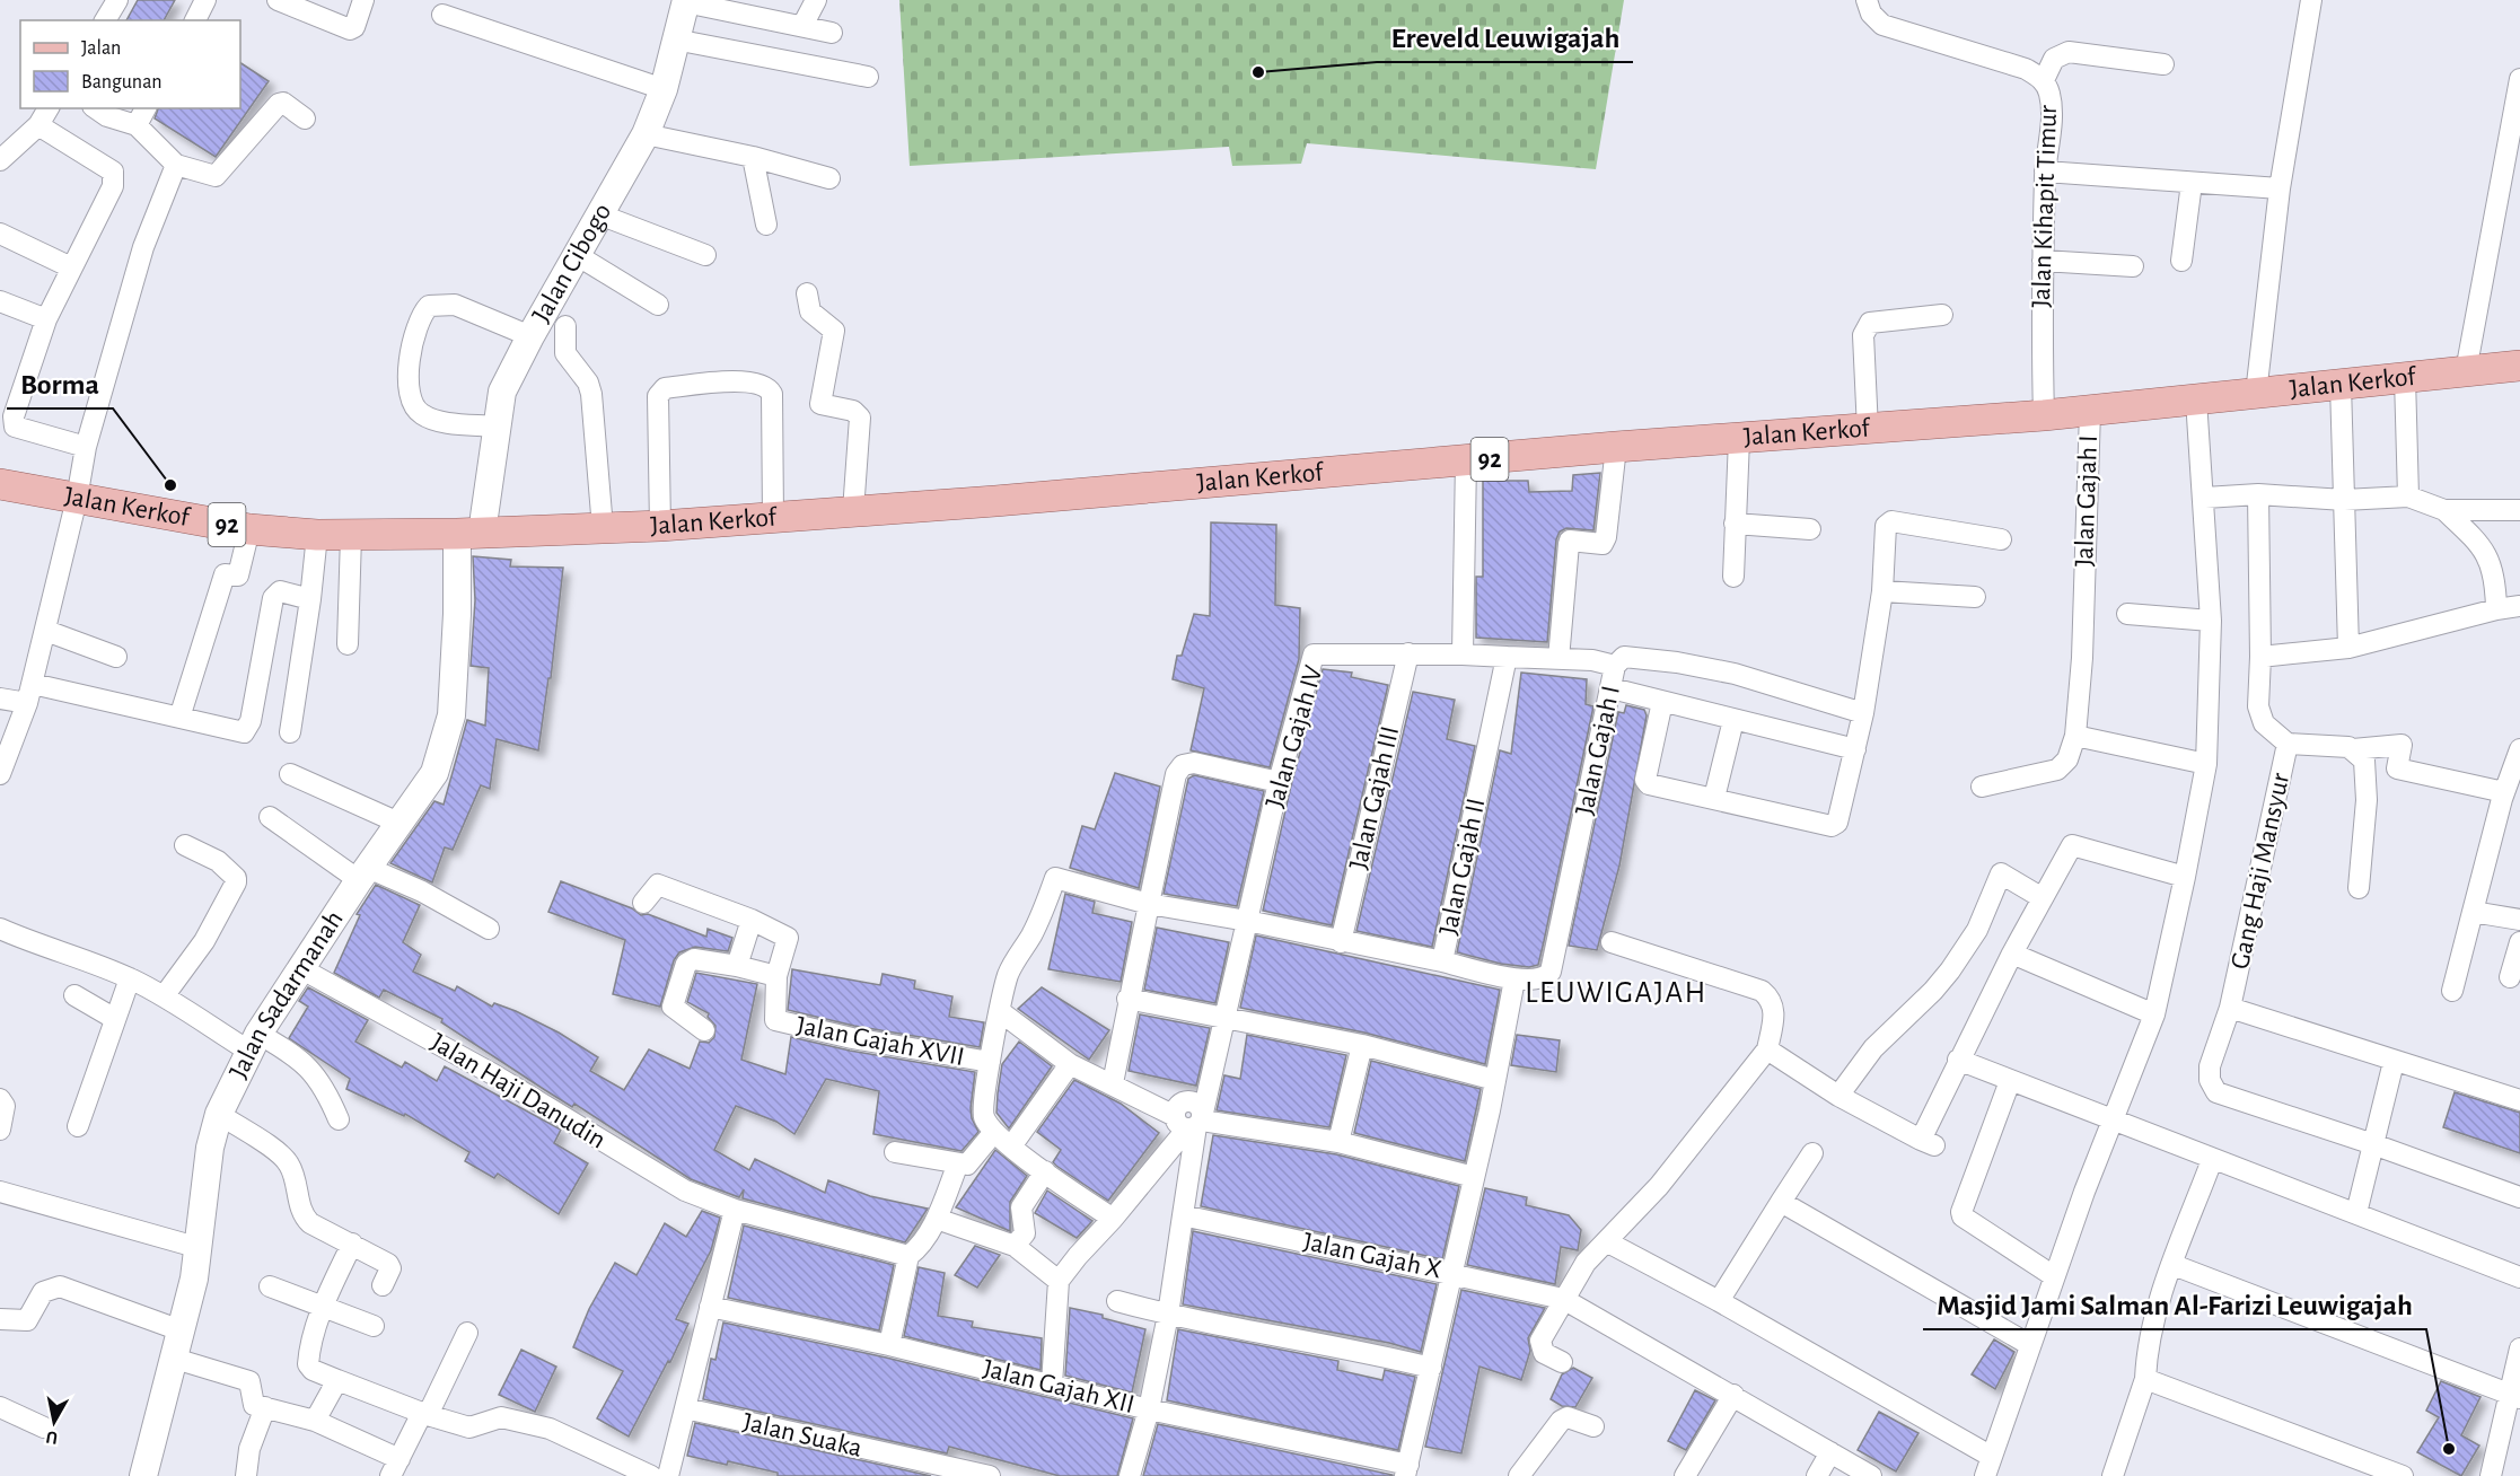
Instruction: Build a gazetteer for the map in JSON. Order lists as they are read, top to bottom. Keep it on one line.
{"streets":{"main road":["Jalan Cibogo","Jalan Kerkof","92","Jalan Sadarmanah"],"street":["Jalan Kihapit Timur","Jalan Gajah I","Jalan Gajah IV","Jalan Gajah III","Jalan Gajah II","Gang Haji Mansyur","Jalan Gajah XVII","Jalan Haji Danudin","Jalan Gajah X","Jalan Gajah XII","Jalan Suaka"]},"crossings":[["Jalan Kihapit Timur","Jalan Kerkof"],["Jalan Cibogo","Jalan Kerkof"],["Jalan Cibogo","Jalan Sadarmanah"],["Jalan Kerkof","Jalan Gajah I"],["Jalan Kerkof","Jalan Sadarmanah"],["Jalan Gajah IV","Jalan Gajah III"],["Jalan Gajah IV","Jalan Gajah II"],["Jalan Gajah III","Jalan Gajah II"],["Jalan Sadarmanah","Jalan Haji Danudin"]],"districts":["LEUWIGAJAH"],"places":["Ereveld Leuwigajah","Borma","Masjid Jami Salman Al-Farizi Leuwigajah"],"legend":["Jalan","Bangunan"],"north":"bottom"}
